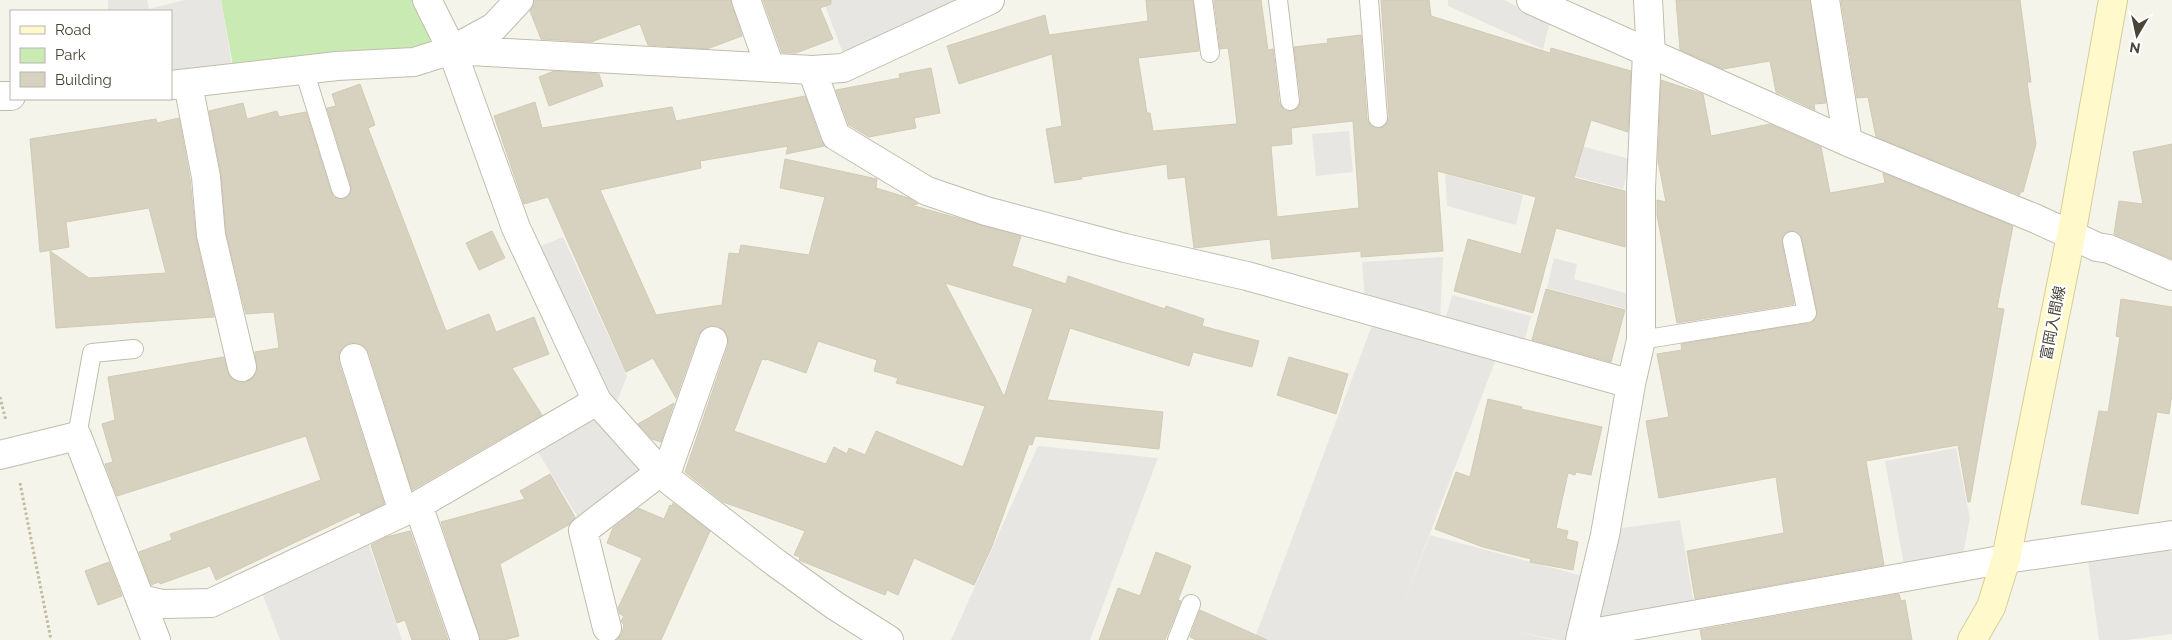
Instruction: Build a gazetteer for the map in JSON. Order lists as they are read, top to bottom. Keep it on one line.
{"streets":{"main road":["富岡入間線"]},"legend":["Road","Park","Building"],"north":"bottom"}
